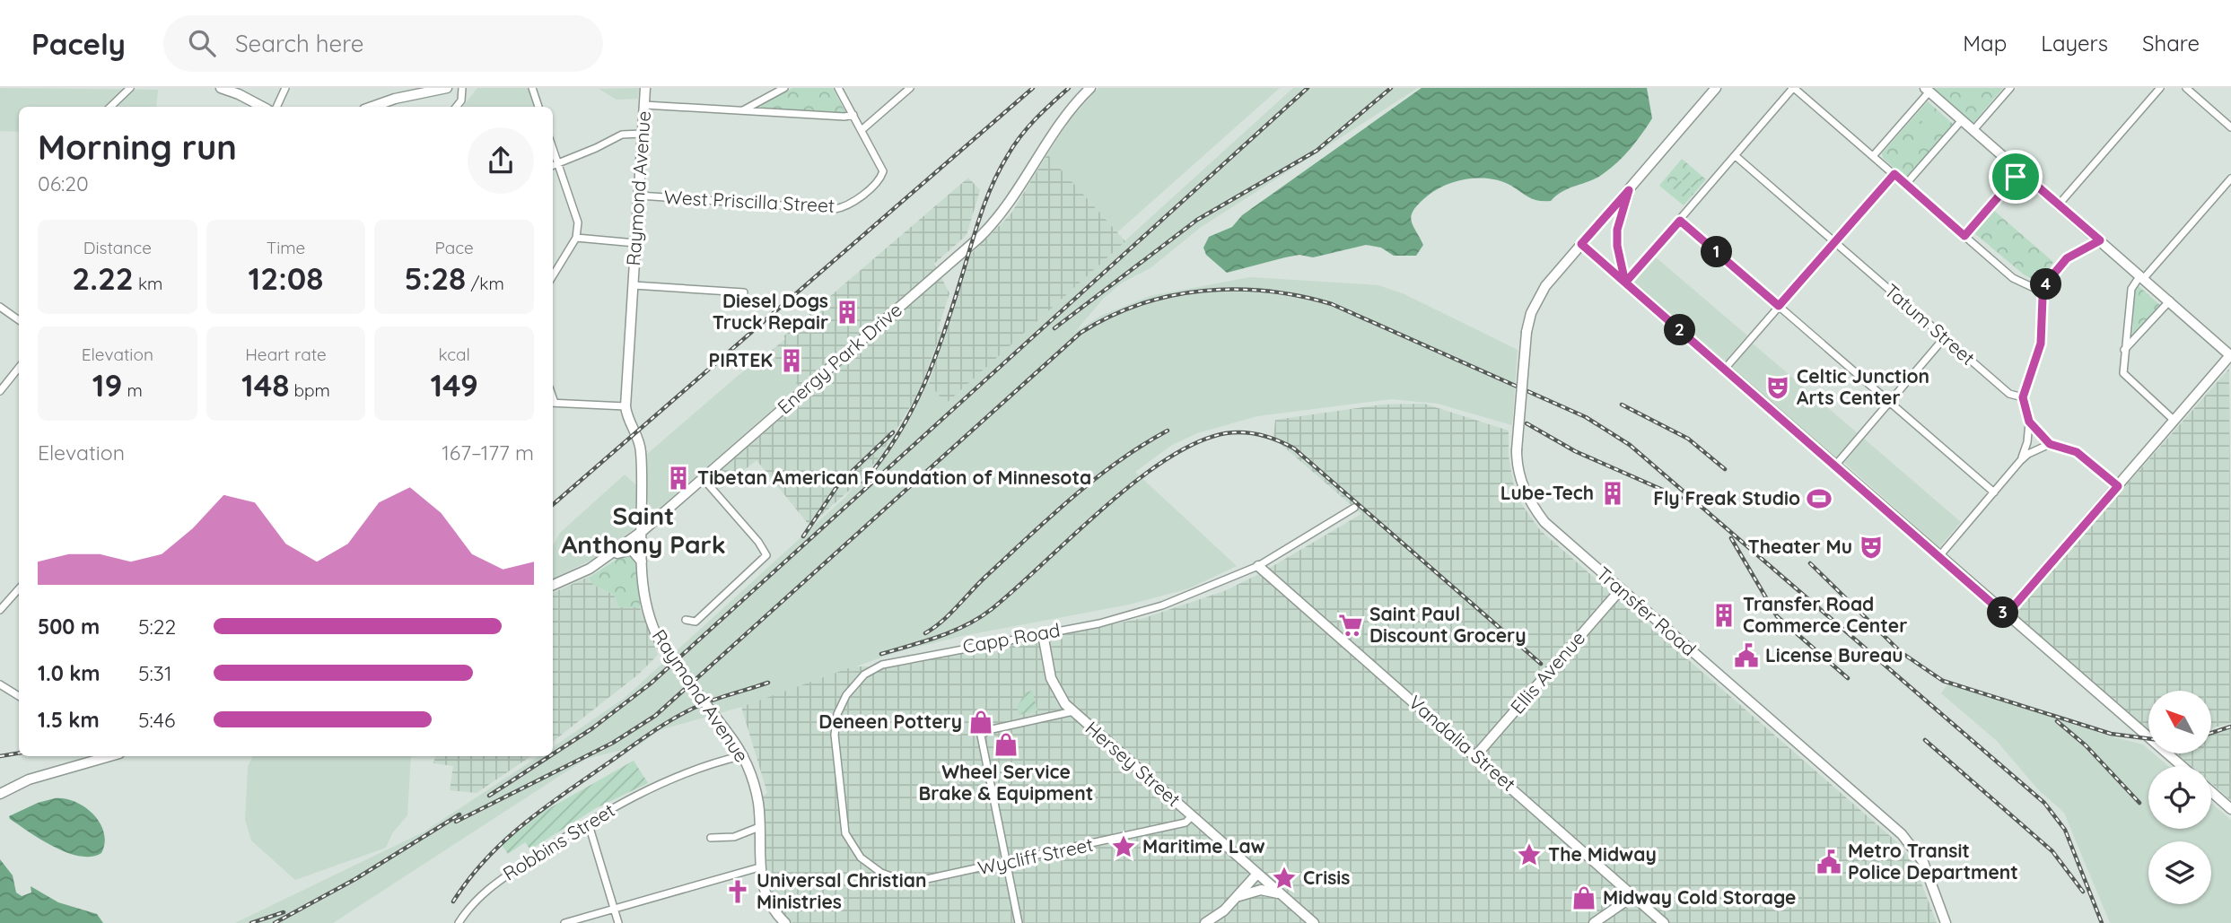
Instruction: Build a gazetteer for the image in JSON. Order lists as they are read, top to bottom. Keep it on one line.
{"streets":{"street":["Raymond Avenue","West Priscilla Street","Tatum Street","Energy Park Drive","Transfer Road","Capp Road","Ellis Avenue","Vandalia Street","Hersey Street","Robbins Street","Wycliff Street"]},"crossings":[["Raymond Avenue","West Priscilla Street"],["Raymond Avenue","Energy Park Drive"],["Raymond Avenue","Robbins Street"],["Transfer Road","Ellis Avenue"],["Capp Road","Vandalia Street"],["Capp Road","Hersey Street"],["Capp Road","Wycliff Street"],["Ellis Avenue","Vandalia Street"],["Hersey Street","Wycliff Street"]],"districts":["Saint Anthony Park"],"places":{"building":["Diesel Dogs Truck Repair","PIRTEK","Tibetan American Foundation of Minnesota","Lube-Tech","Transfer Road Commerce Center"],"theatre":["Celtic Junction Arts Center","Theater Mu"],"sports":["Fly Freak Studio"],"supermarket":["Saint Paul Discount Grocery"],"public building":["License Bureau","Metro Transit Police Department"],"shop":["Deneen Pottery","Wheel Service Brake & Equipment","Midway Cold Storage"],"place":["Maritime Law","The Midway","Crisis"],"church":["Universal Christian Ministries"]},"north":"top left","page":{"header":"Pacely","search":"Search here","nav":["Map","Layers","Share"],"heading":["Morning run","06:20"],"stats":[["Distance","2.22 km"],["Time","12:08"],["Pace","5:28 /km"],["Elevation","19 m"],["Heart rate","148 bpm"],["kcal","149"]],"pins":["1","4","2","3"],"chart":["Elevation","167–177 m"],"list":[{"name":"500 m","note":"5:22"},{"name":"1.0 km","note":"5:31"},{"name":"1.5 km","note":"5:46"}]}}
